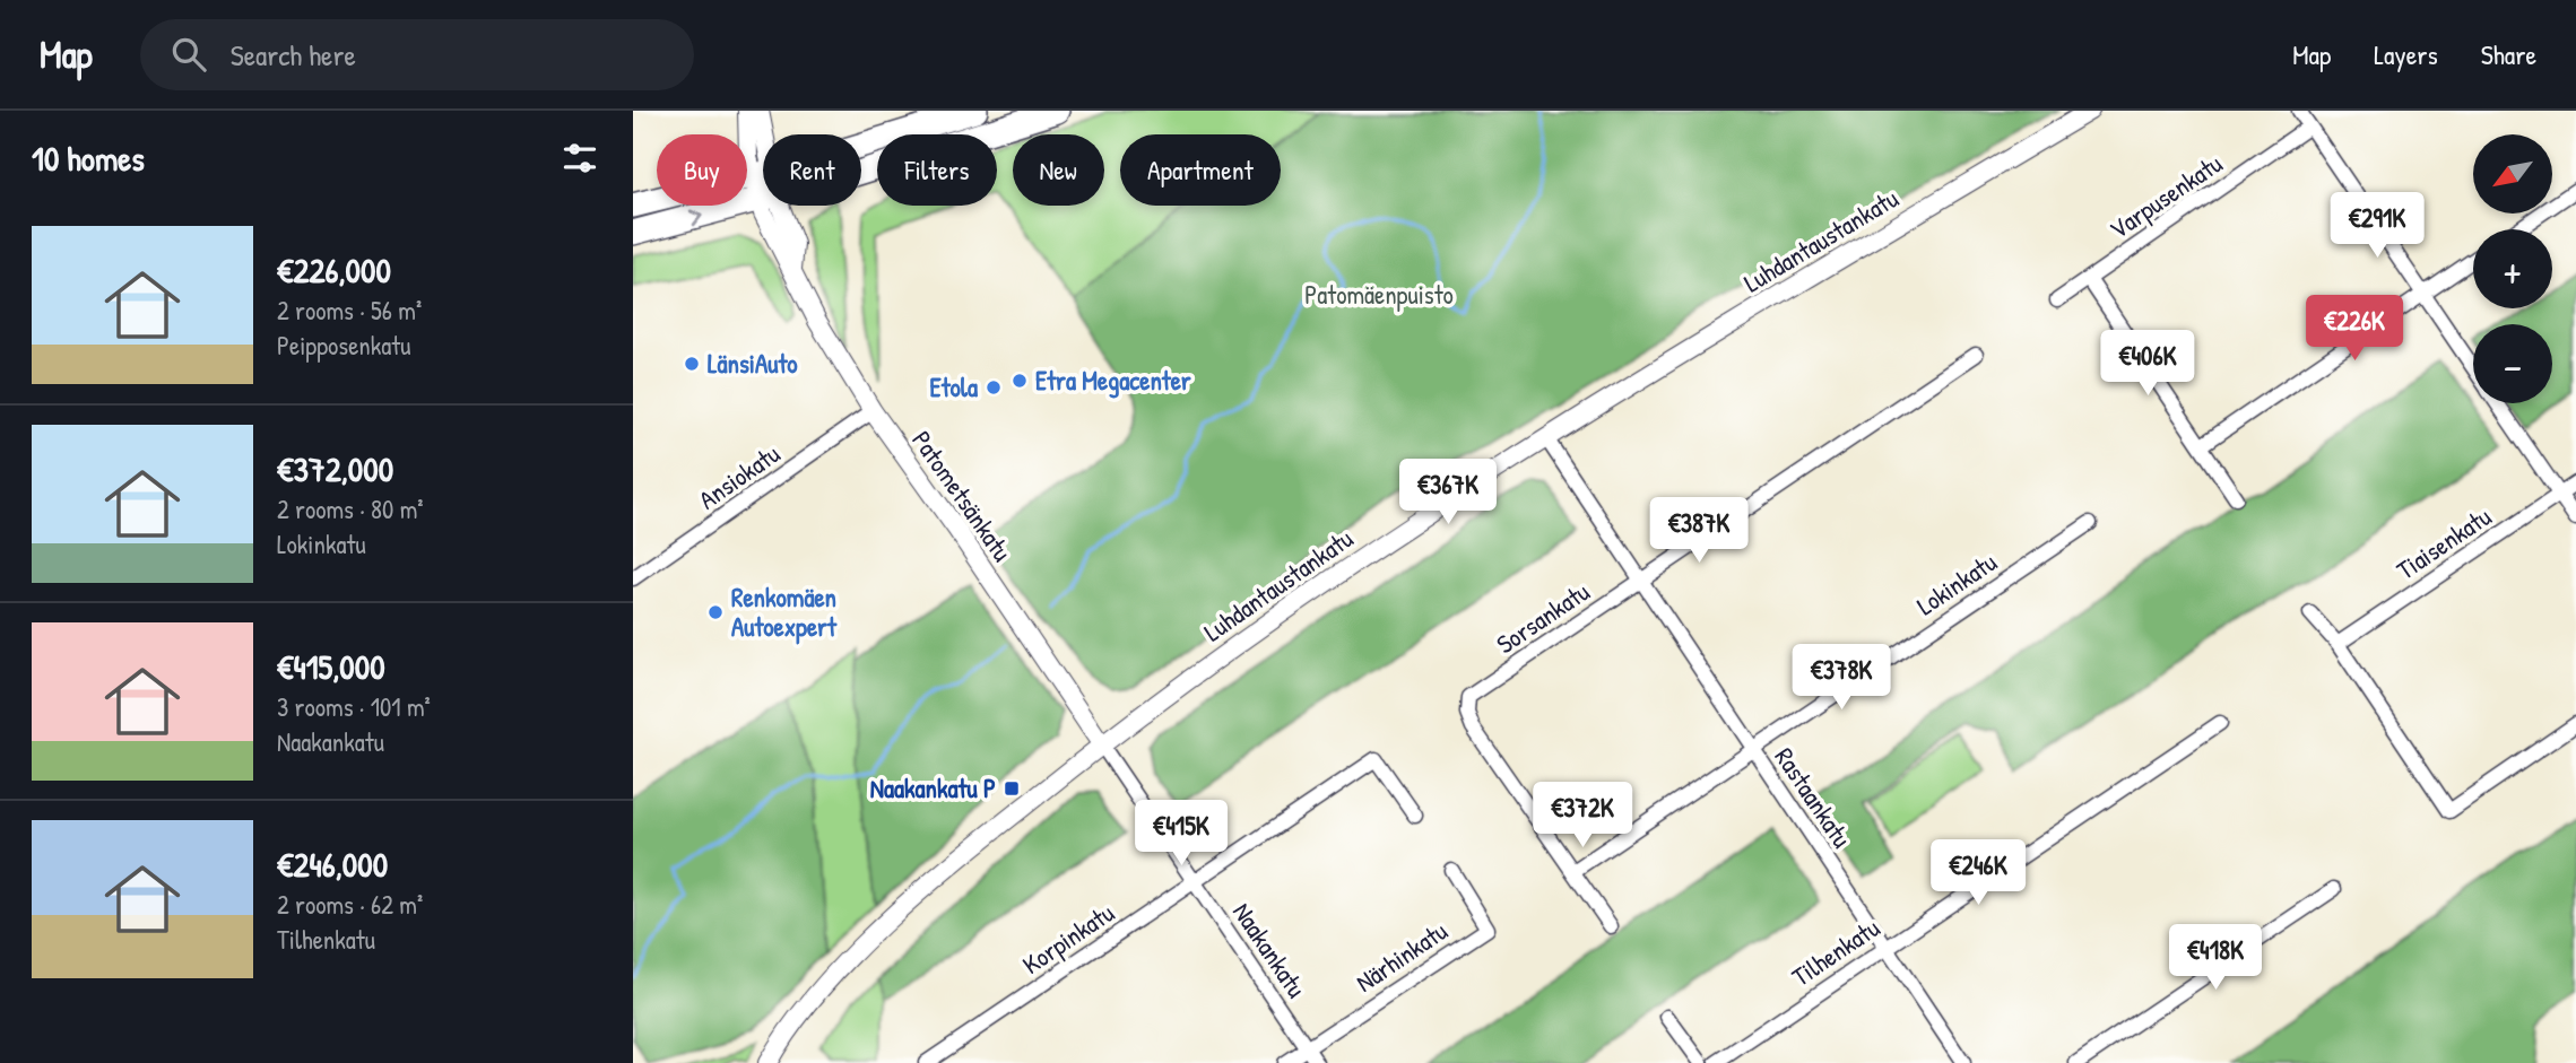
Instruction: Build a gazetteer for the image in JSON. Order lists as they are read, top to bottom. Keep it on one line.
{"streets":{"street":["Varpusenkatu","Luhdantaustankatu","Ansiokatu","Patometsänkatu","Tiaisenkatu","Lokinkatu","Sorsankatu","Rastaankatu","Korpinkatu","Naakankatu","Tilhenkatu","Närhinkatu"]},"crossings":[["Luhdantaustankatu","Patometsänkatu"],["Luhdantaustankatu","Rastaankatu"],["Luhdantaustankatu","Naakankatu"],["Ansiokatu","Patometsänkatu"],["Patometsänkatu","Naakankatu"],["Lokinkatu","Sorsankatu"],["Lokinkatu","Rastaankatu"],["Sorsankatu","Rastaankatu"],["Rastaankatu","Tilhenkatu"],["Korpinkatu","Naakankatu"],["Naakankatu","Närhinkatu"]],"parks":["Patomäenpuisto"],"places":{"other":["LänsiAuto","Etra Megacenter","Etola","Renkomäen Autoexpert"],"transit":["Naakankatu P"]},"north":"bottom left","page":{"header":"Map","search":"Search here","nav":["Map","Layers","Share"],"heading":"10 homes","map_buttons":["+","−"],"chip":["Buy","Rent","Filters","New","Apartment"],"price":["€291K","€226K","€406K","€367K","€387K","€378K","€372K","€415K","€246K","€418K"],"list":[{"name":"€226,000","note":"2 rooms · 56 m² · Peipposenkatu"},{"name":"€372,000","note":"2 rooms · 80 m² · Lokinkatu"},{"name":"€415,000","note":"3 rooms · 101 m² · Naakankatu"},{"name":"€246,000","note":"2 rooms · 62 m² · Tilhenkatu"}]}}
